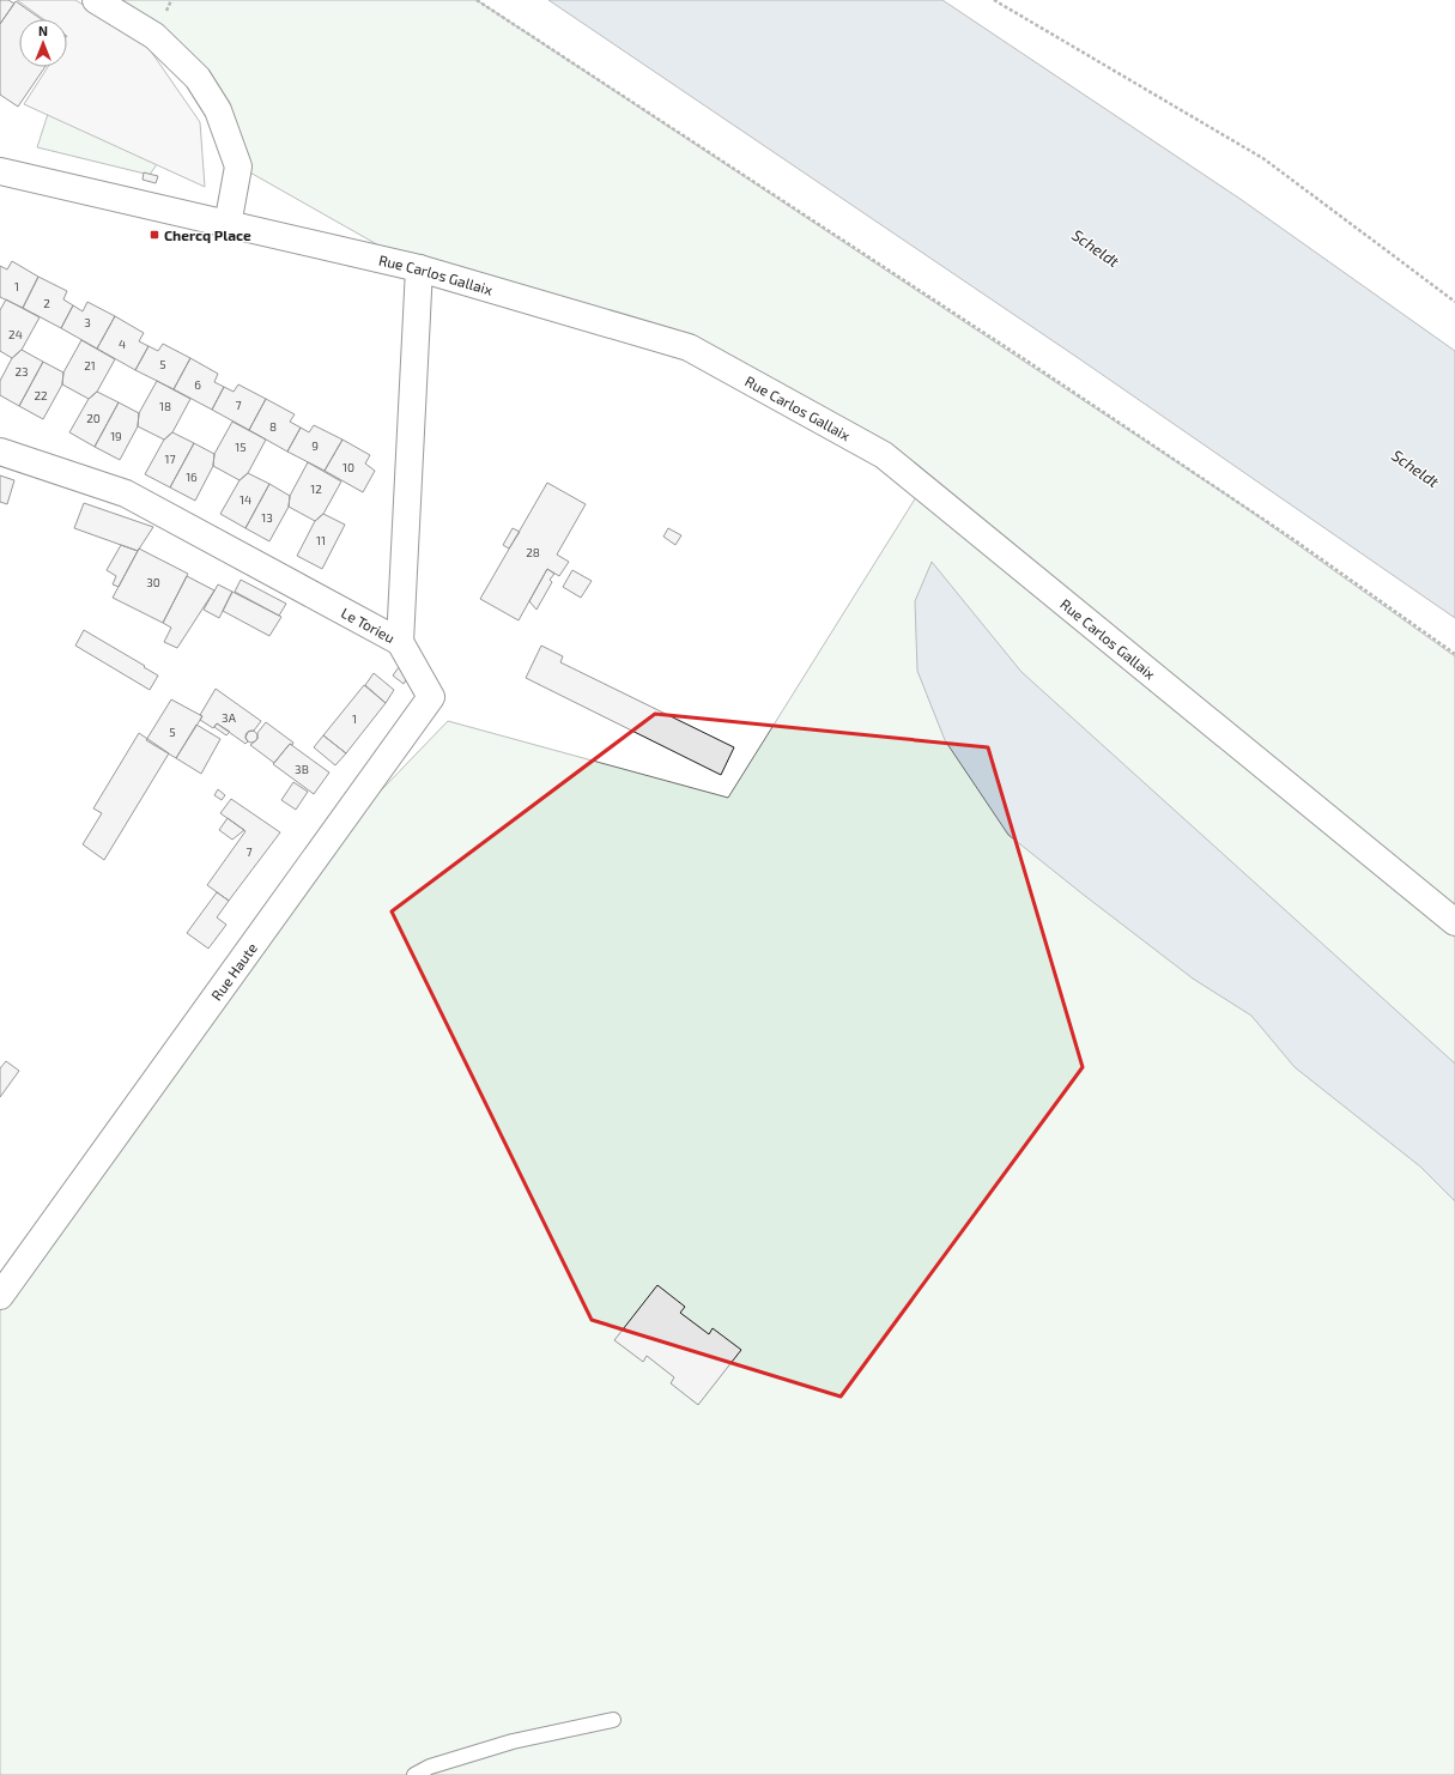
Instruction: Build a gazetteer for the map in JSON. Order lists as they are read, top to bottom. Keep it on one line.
{"streets":{"street":["Rue Carlos Gallaix","Le Torieu","Rue Haute"]},"crossings":[["Rue Carlos Gallaix","Le Torieu"],["Le Torieu","Rue Haute"]],"water":["Scheldt"],"places":{"transit":["Chercq Place"]},"house_numbers":["1","2","3","24","4","5","21","23","6","22","7","18","20","8","19","9","15","17","10","16","12","14","13","11","28","30","3A","1","5","3B","7"],"north":"top"}
